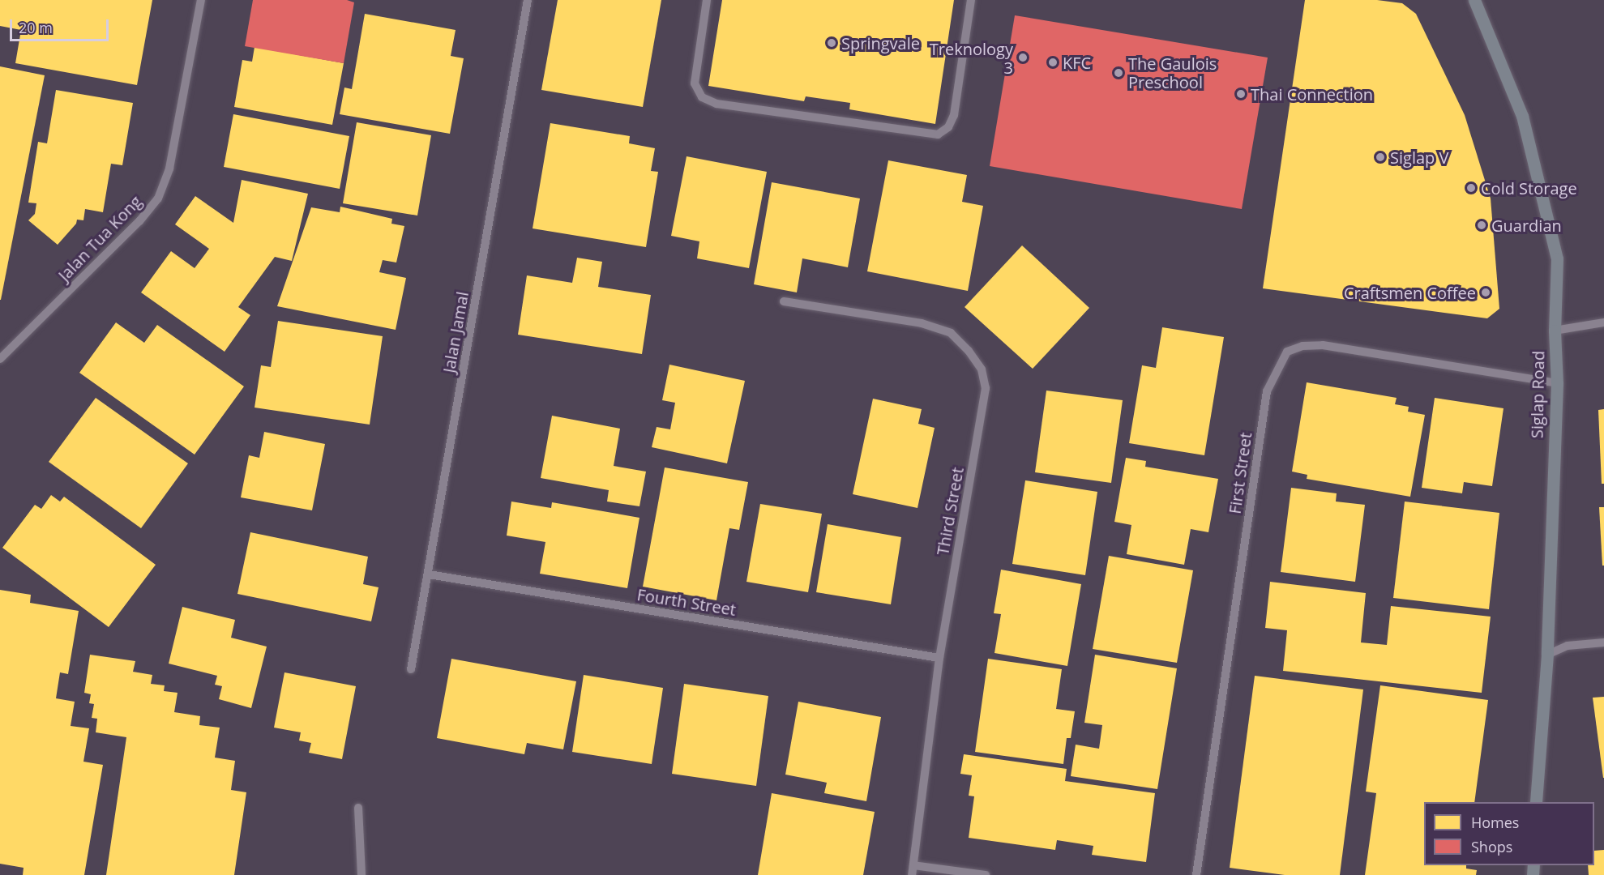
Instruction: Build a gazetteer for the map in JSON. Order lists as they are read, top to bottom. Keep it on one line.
{"streets":{"main road":["Siglap Road"],"street":["Jalan Tua Kong","Jalan Jamal","First Street","Third Street","Fourth Street"]},"crossings":[["Jalan Jamal","Fourth Street"],["Siglap Road","First Street"],["Third Street","Fourth Street"]],"places":["Springvale","Treknology 3","KFC","The Gaulois Preschool","Thai Connection","Siglap V","Cold Storage","Guardian","Craftsmen Coffee"],"legend":["Homes","Shops"],"scale_bar":"20 m"}
